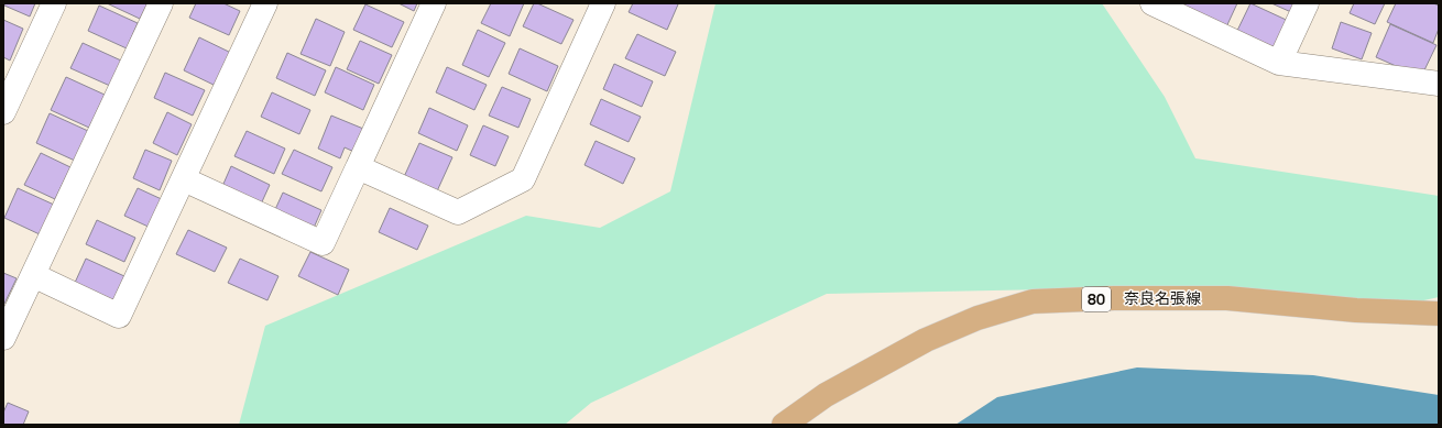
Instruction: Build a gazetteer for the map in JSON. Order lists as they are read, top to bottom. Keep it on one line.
{"streets":{"main road":["奈良名張線","80"]}}
